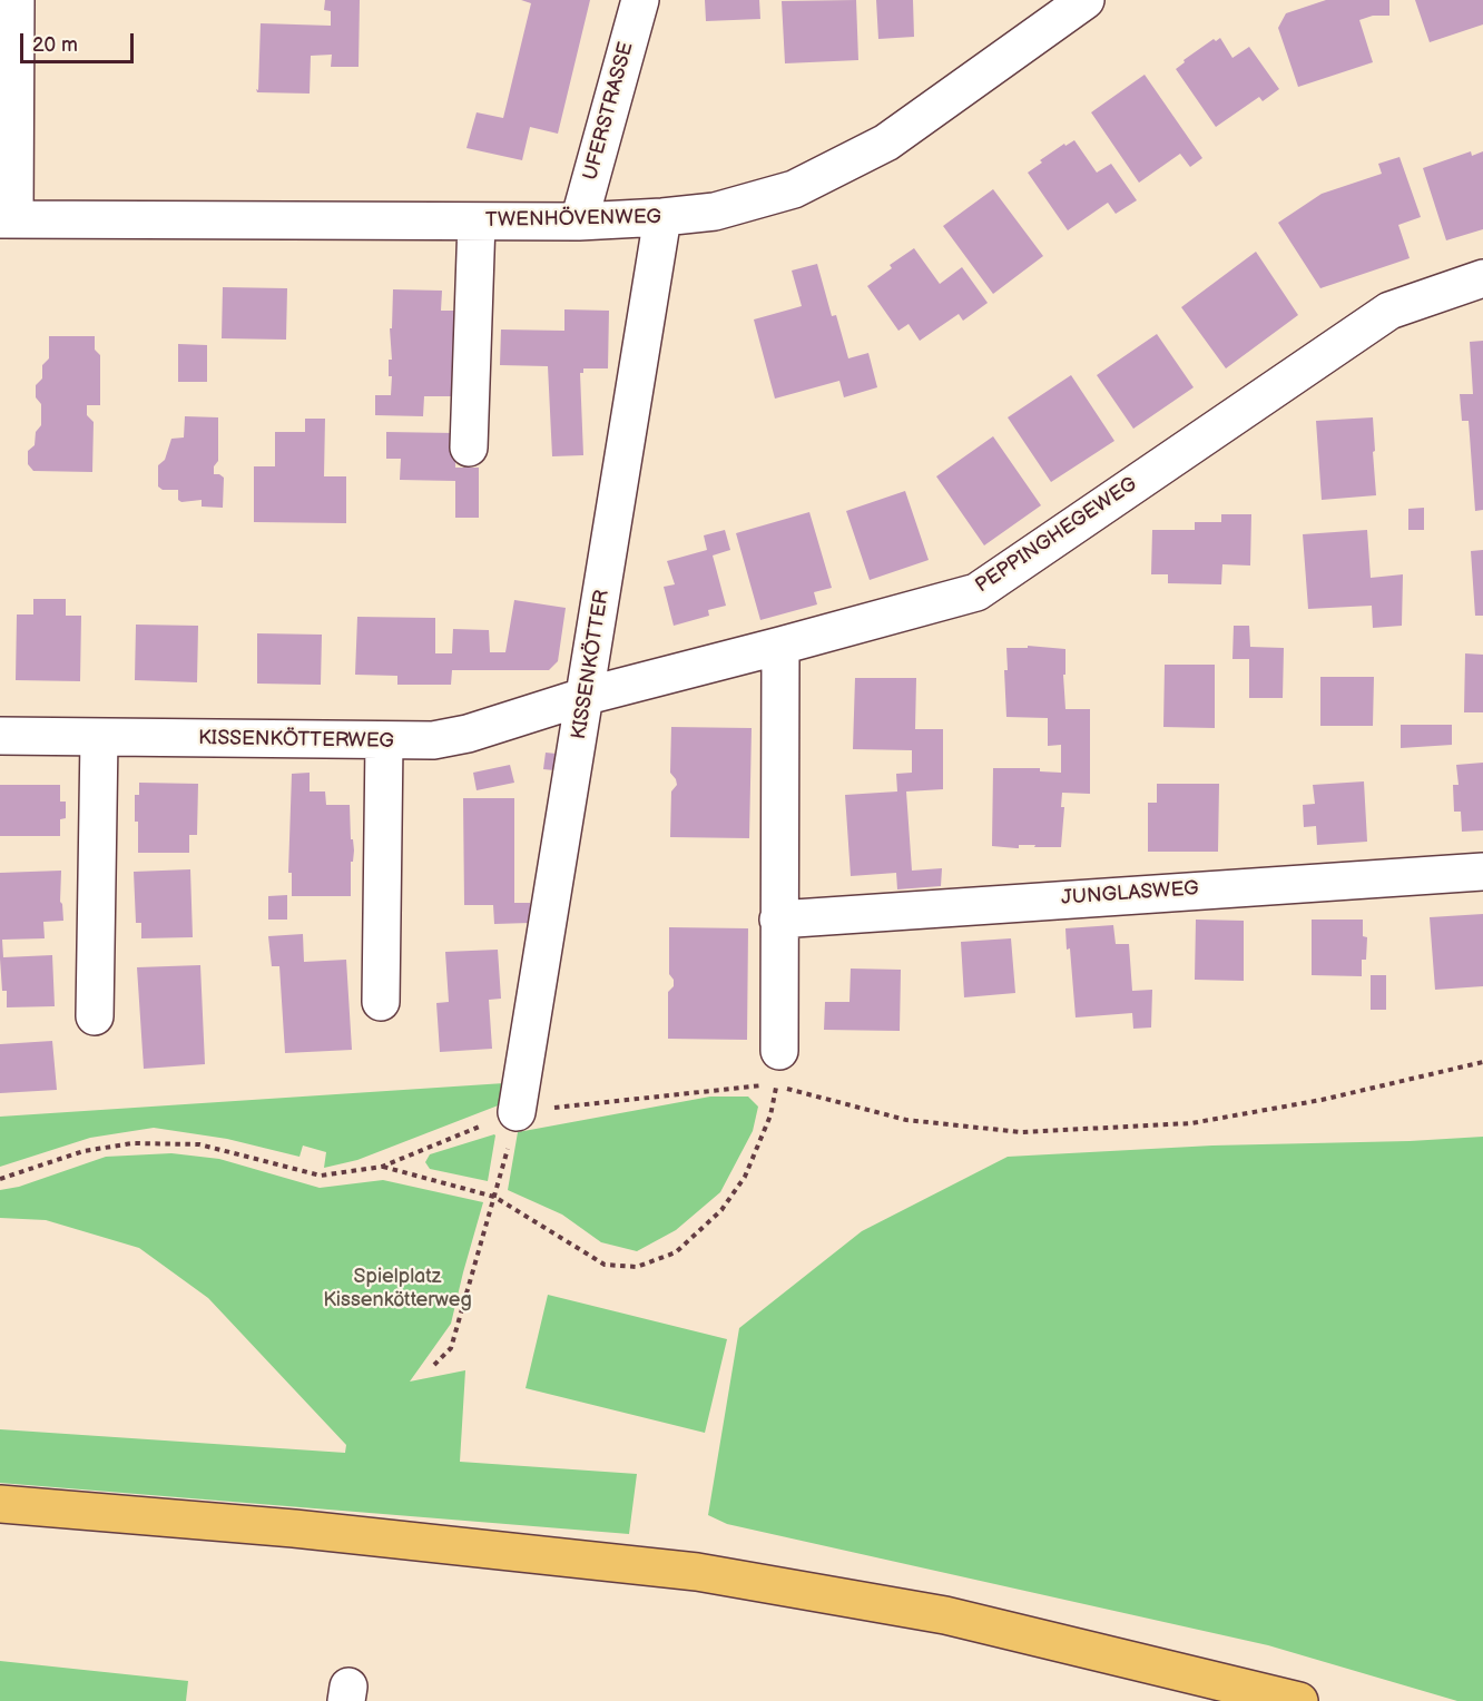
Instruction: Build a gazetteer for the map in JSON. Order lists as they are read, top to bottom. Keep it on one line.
{"streets":{"street":["UFERSTRASSE","TWENHÖVENWEG","PEPPINGHEGEWEG","KISSENKÖTTER","KISSENKÖTTERWEG","JUNGLASWEG"]},"crossings":[["UFERSTRASSE","TWENHÖVENWEG"],["TWENHÖVENWEG","KISSENKÖTTER"],["PEPPINGHEGEWEG","KISSENKÖTTER"],["PEPPINGHEGEWEG","KISSENKÖTTERWEG"],["KISSENKÖTTER","KISSENKÖTTERWEG"]],"parks":["Spielplatz Kissenkötterweg"],"scale_bar":"20 m"}
